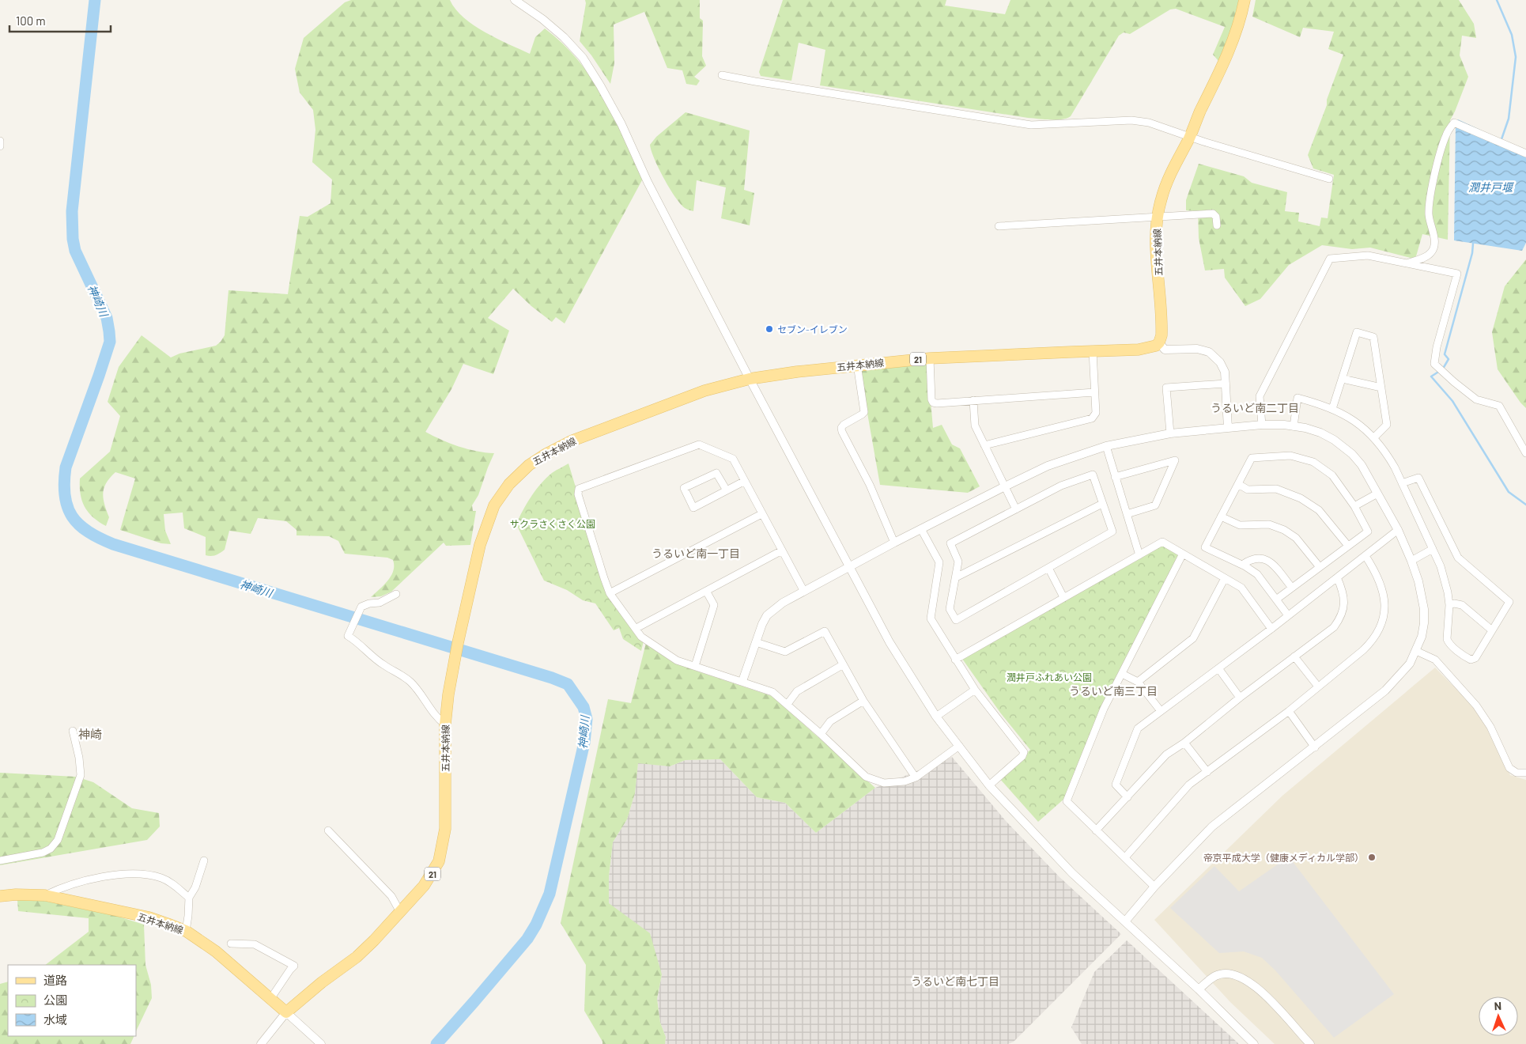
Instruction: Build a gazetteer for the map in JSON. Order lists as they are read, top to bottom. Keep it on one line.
{"streets":{"main road":["五井本納線","21"]},"districts":["うるいど南二丁目","うるいど南一丁目","うるいど南三丁目","神崎","うるいど南七丁目"],"water":["潤井戸堰","神崎川"],"parks":["サクラさくさく公園","潤井戸ふれあい公園"],"places":["セブン-イレブン","帝京平成大学（健康メディカル学部）"],"legend":["道路","公園","水域"],"scale_bar":"100 m","north":"top"}
